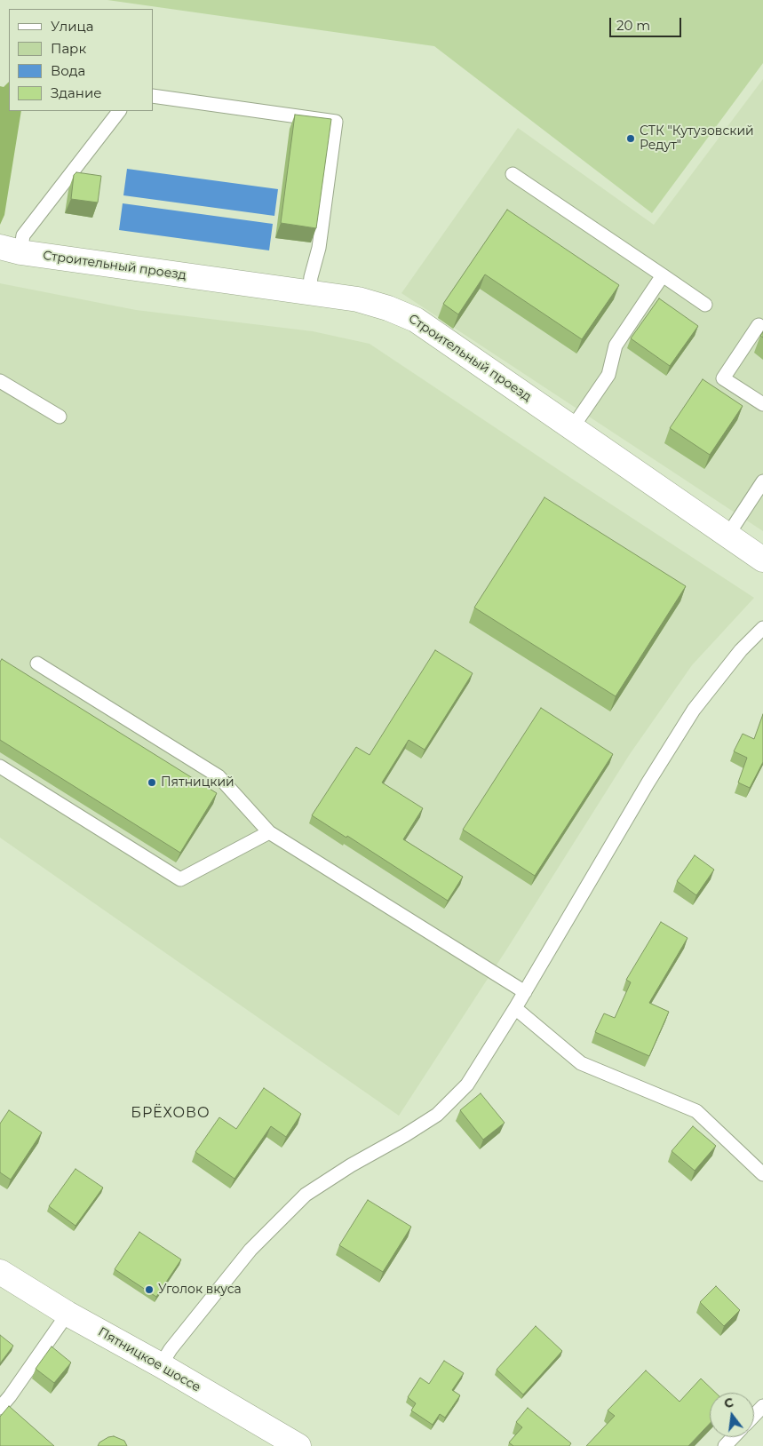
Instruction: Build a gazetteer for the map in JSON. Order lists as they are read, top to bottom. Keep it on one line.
{"streets":{"street":["Строительный проезд","Пятницкое шоссе"]},"districts":["БРЁХОВО"],"places":["СТК \"Кутузовский Редут\"","Пятницкий","Уголок вкуса"],"legend":["Улица","Парк","Вода","Здание"],"scale_bar":"20 m","north":"top"}
